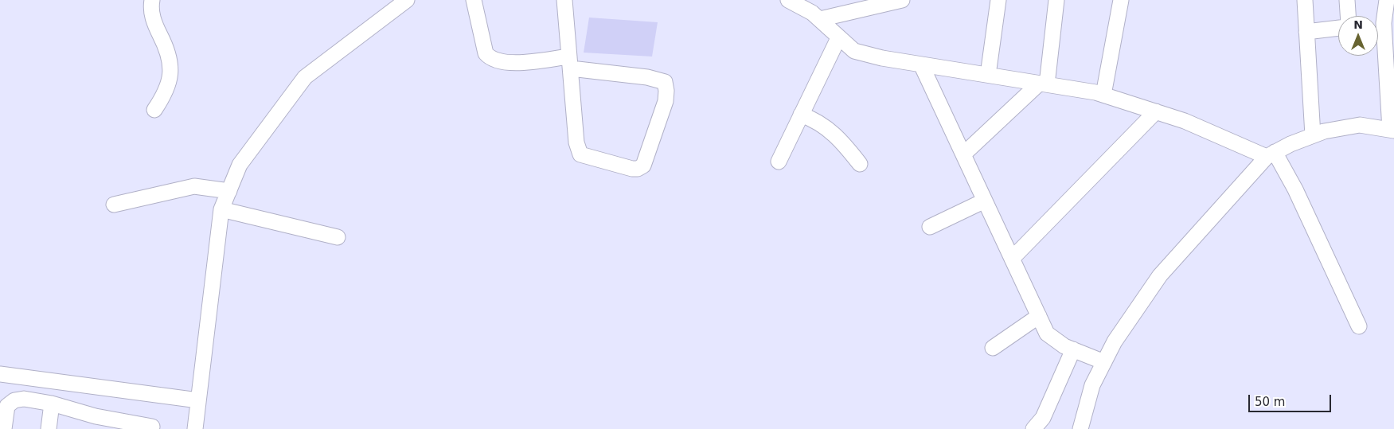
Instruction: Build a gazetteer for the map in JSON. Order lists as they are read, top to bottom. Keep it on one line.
{"scale_bar":"50 m","north":"top"}
